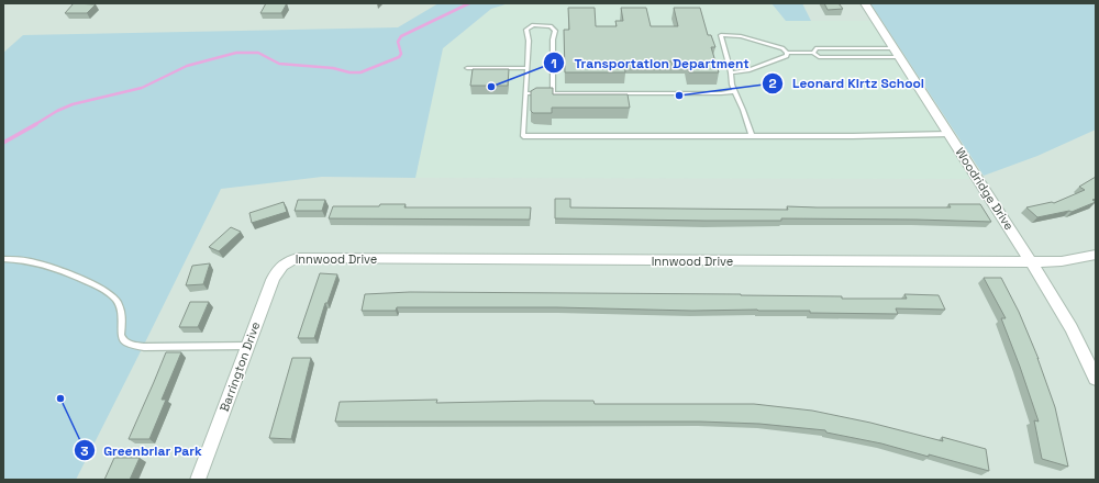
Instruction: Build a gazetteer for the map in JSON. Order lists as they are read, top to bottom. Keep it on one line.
{"streets":{"street":["Woodridge Drive","Innwood Drive","Barrington Drive"]},"crossings":[["Woodridge Drive","Innwood Drive"],["Innwood Drive","Barrington Drive"]],"places":["Transportation Department","Leonard Kirtz School","Greenbriar Park"]}
